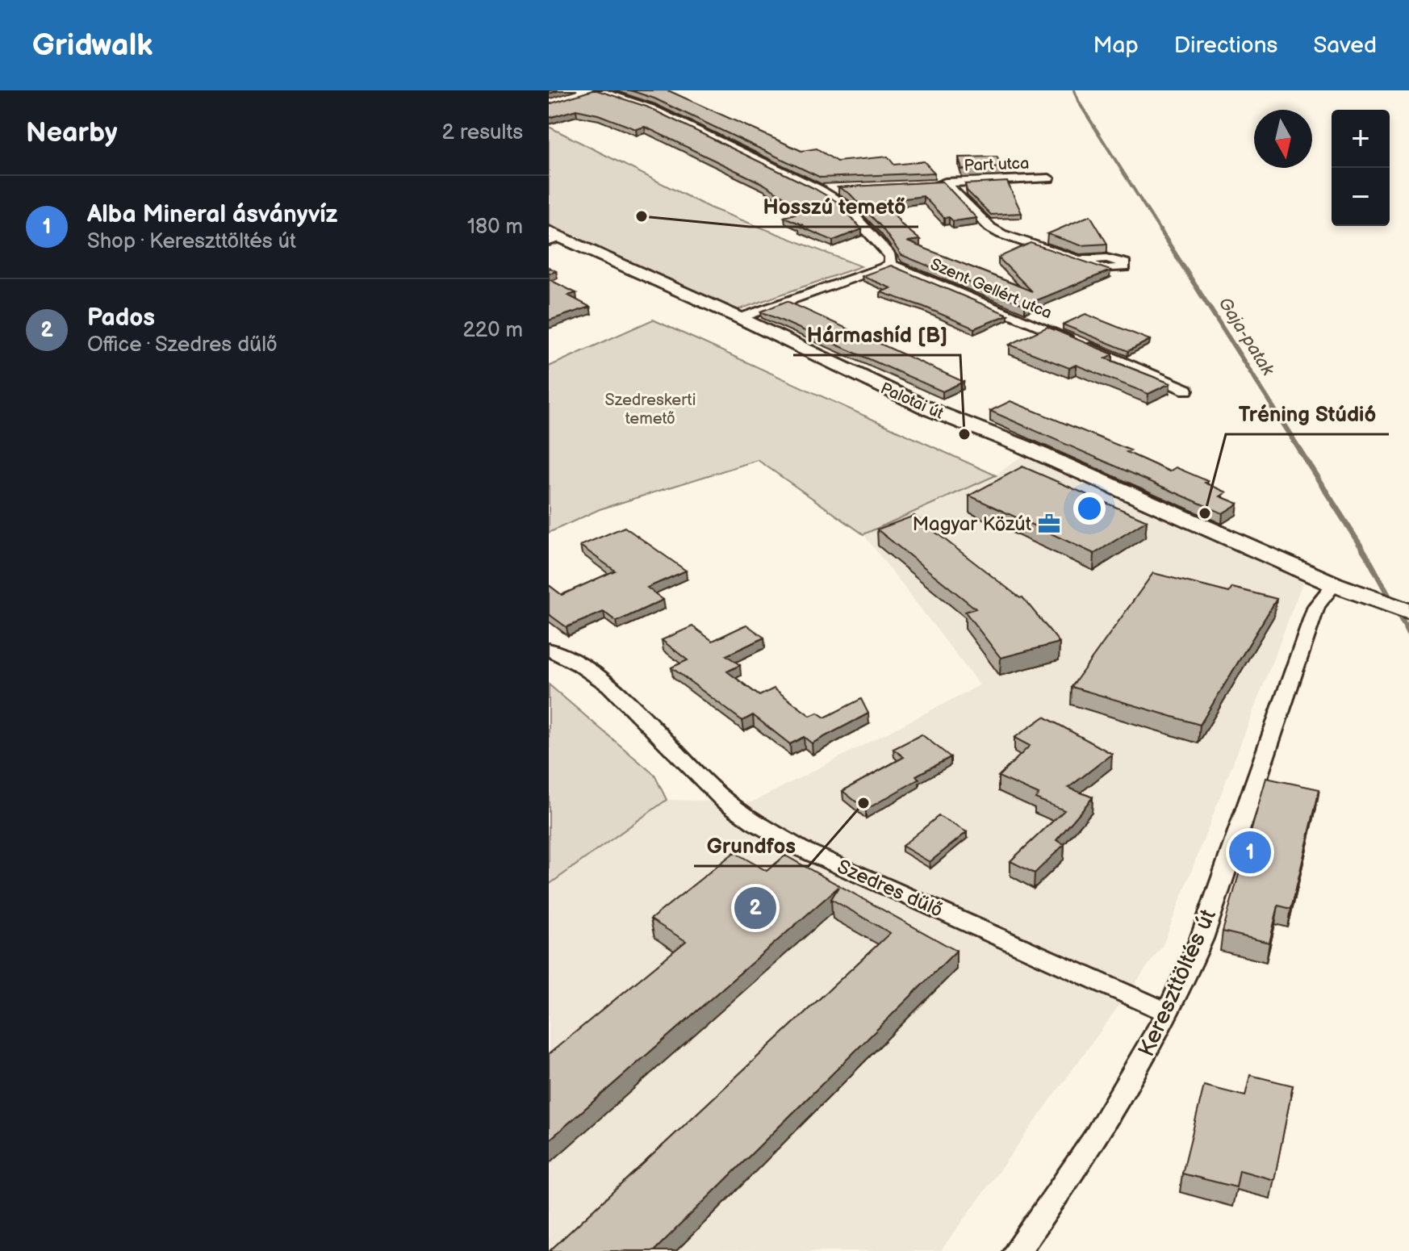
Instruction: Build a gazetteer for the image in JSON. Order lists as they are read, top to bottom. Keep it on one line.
{"streets":{"main road":["Palotai út"],"street":["Part utca","Szent Gellért utca","Szedres dűlő","Kereszttöltés út"]},"crossings":[["Palotai út","Kereszttöltés út"],["Szedres dűlő","Kereszttöltés út"]],"water":["Gaja-patak"],"parks":["Szedreskerti temető"],"places":{"other":["Hosszú temető","Hármashíd [B]","Tréning Stúdió","Grundfos"],"office":["Magyar Közút"]},"north":"bottom","page":{"header":"Gridwalk","nav":["Map","Directions","Saved"],"heading":["Nearby","2 results"],"map_buttons":["+","−"],"list":[{"mark":"1","name":"Alba Mineral ásványvíz","note":"Shop · Kereszttöltés út","value":"180 m"},{"mark":"2","name":"Pados","note":"Office · Szedres dűlő","value":"220 m"}],"pins":["1","2"]}}
